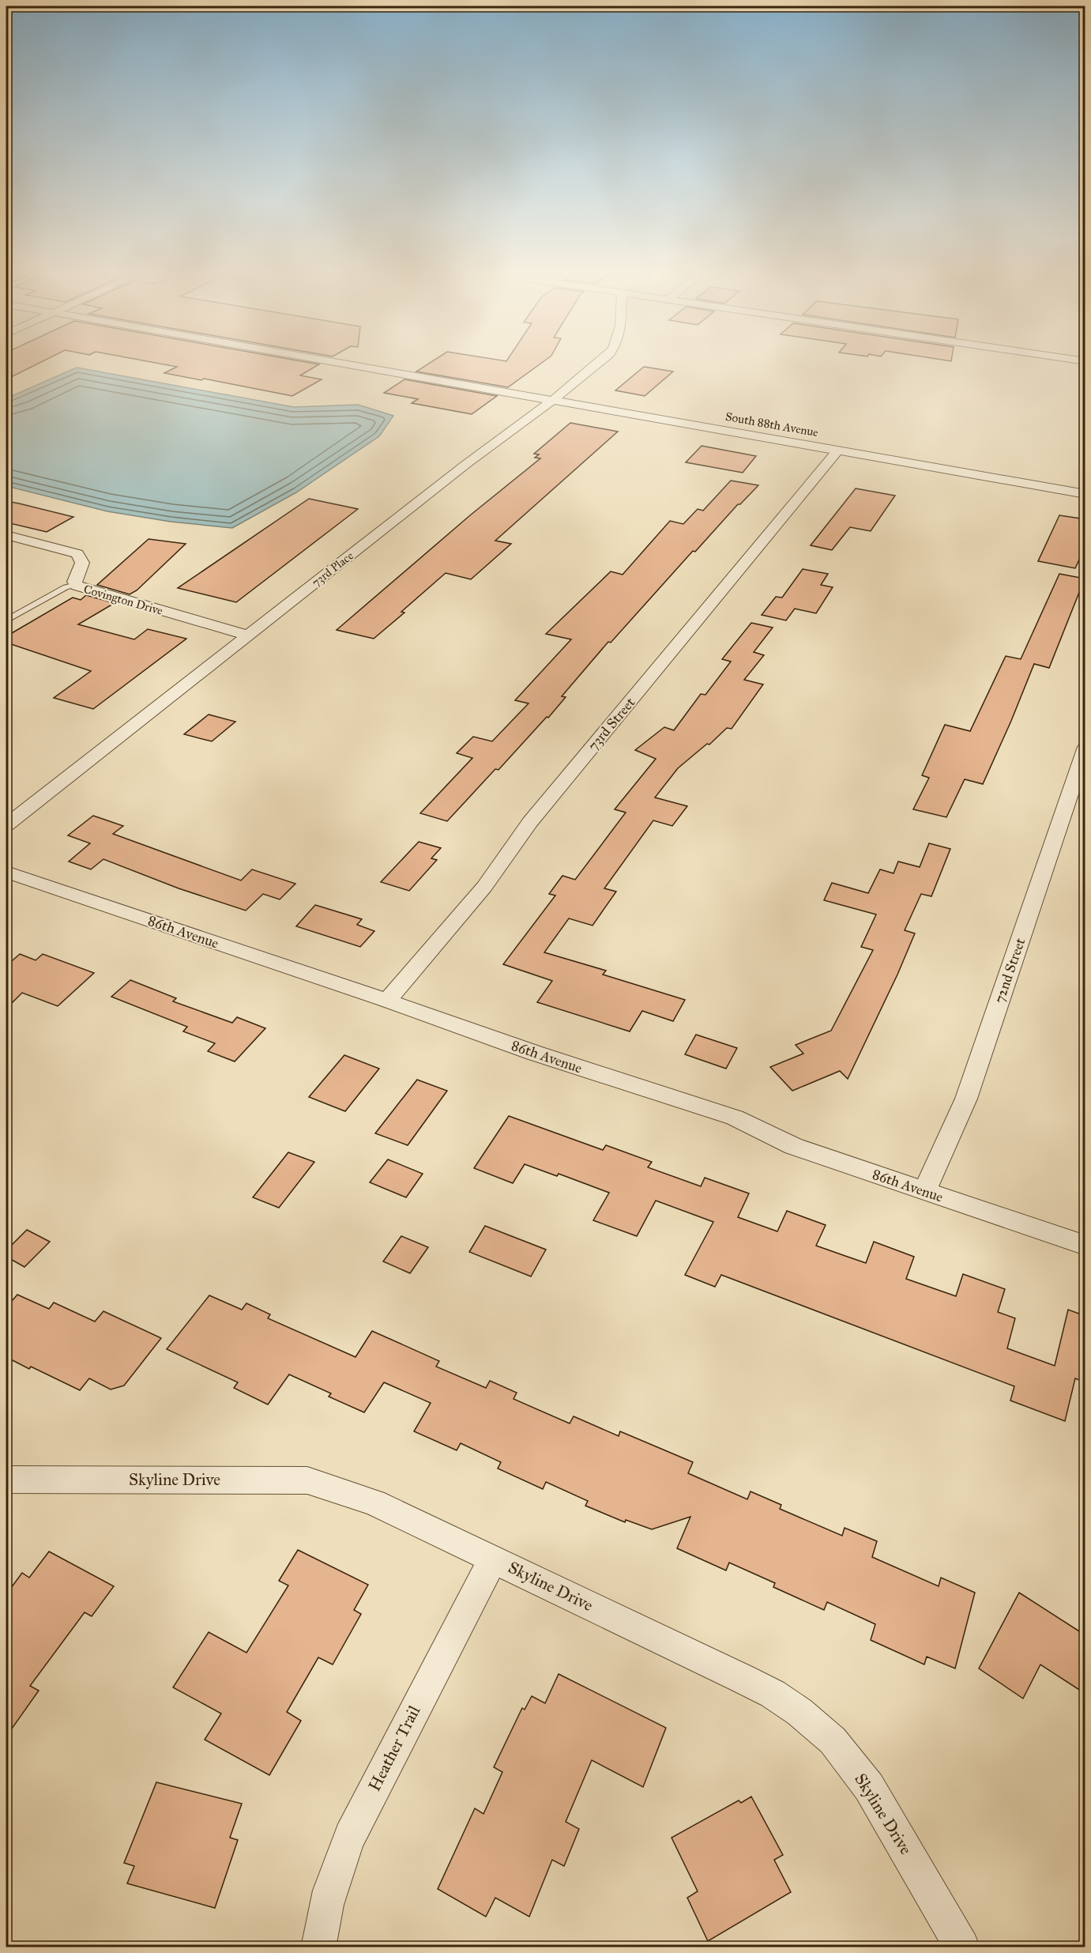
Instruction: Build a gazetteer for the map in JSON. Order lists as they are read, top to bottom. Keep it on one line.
{"streets":{"street":["South 88th Avenue","73rd Place","Covington Drive","73rd Street","86th Avenue","72nd Street","Skyline Drive","Heather Trail"]},"crossings":[["South 88th Avenue","73rd Place"],["South 88th Avenue","73rd Street"],["73rd Place","Covington Drive"],["73rd Street","86th Avenue"],["86th Avenue","72nd Street"],["Skyline Drive","Heather Trail"]]}
